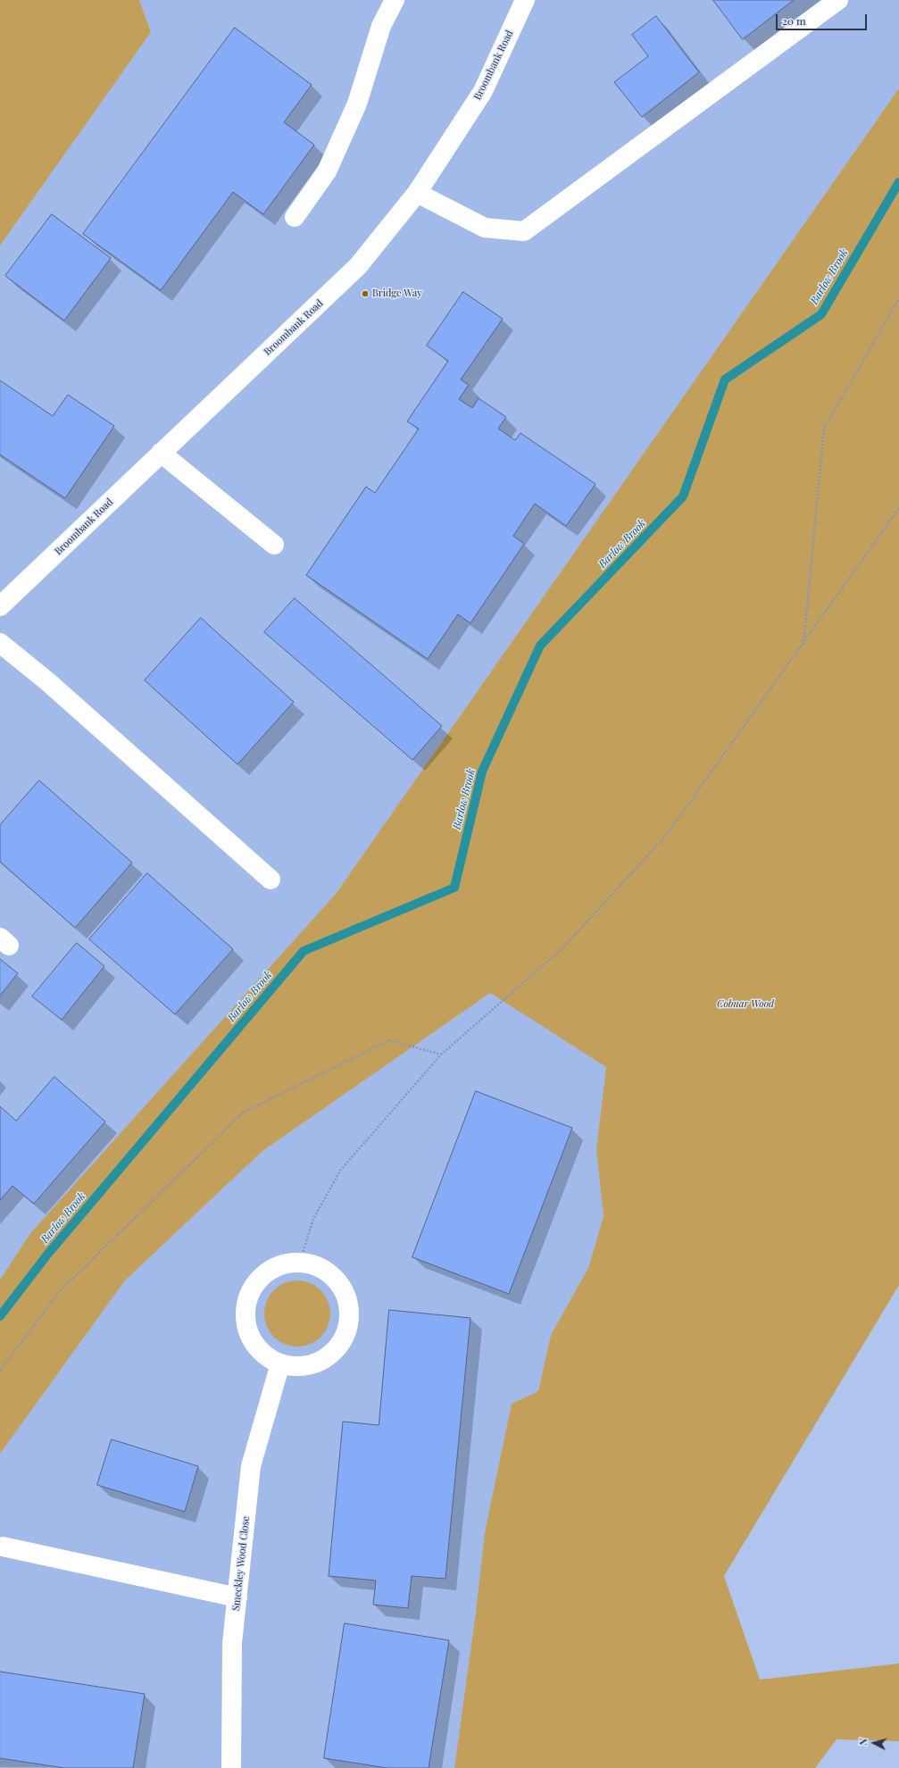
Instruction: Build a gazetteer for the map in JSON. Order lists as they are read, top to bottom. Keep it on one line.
{"streets":{"street":["Broombank Road","Smeckley Wood Close"]},"water":["Barlow Brook"],"parks":["Cobnar Wood"],"places":["Bridge Way"],"scale_bar":"20 m","north":"left"}
